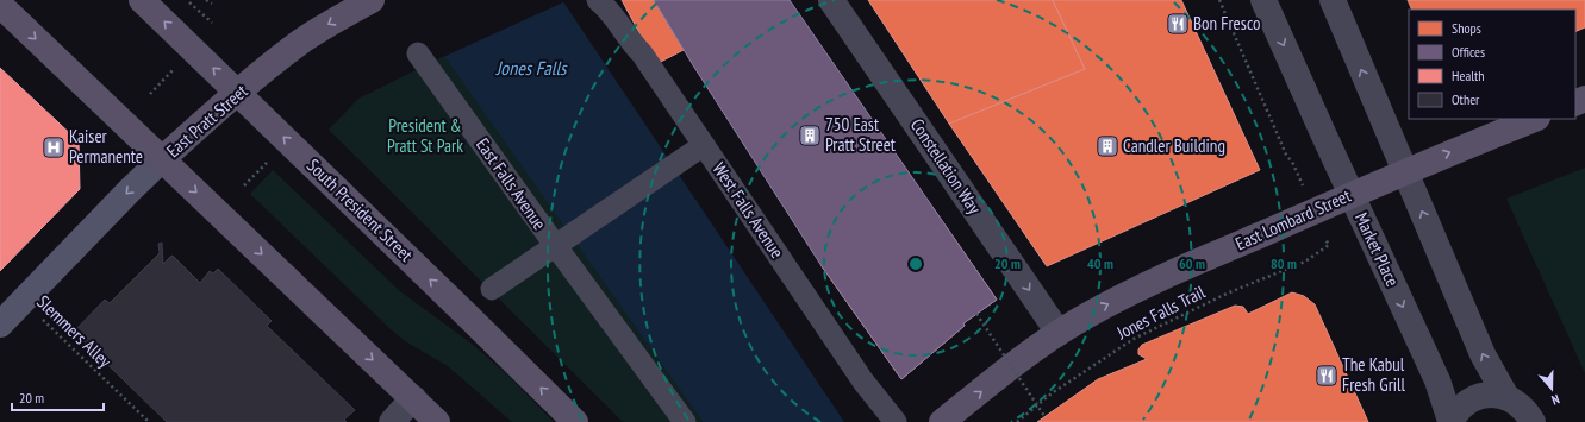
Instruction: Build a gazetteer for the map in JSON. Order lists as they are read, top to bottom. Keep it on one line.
{"streets":{"main road":["East Pratt Street","South President Street","East Lombard Street"],"street":["Constellation Way","East Falls Avenue","West Falls Avenue","Market Place"],"path":["Jones Falls Trail","Slemmers Alley"]},"crossings":[["East Pratt Street","South President Street"],["East Pratt Street","Slemmers Alley"],["Constellation Way","East Lombard Street"],["East Lombard Street","Market Place"]],"one_way":["East Pratt Street","Constellation Way","East Lombard Street"],"water":["Jones Falls"],"parks":["President & Pratt St Park"],"places":{"restaurant":["Bon Fresco","The Kabul Fresh Grill"],"building":["750 East Pratt Street","Candler Building"],"hospital":["Kaiser Permanente"]},"legend":["Shops","Offices","Health","Other"],"scale_bar":"20 m","north":"bottom","rings":["20 m","40 m","60 m","80 m"]}
